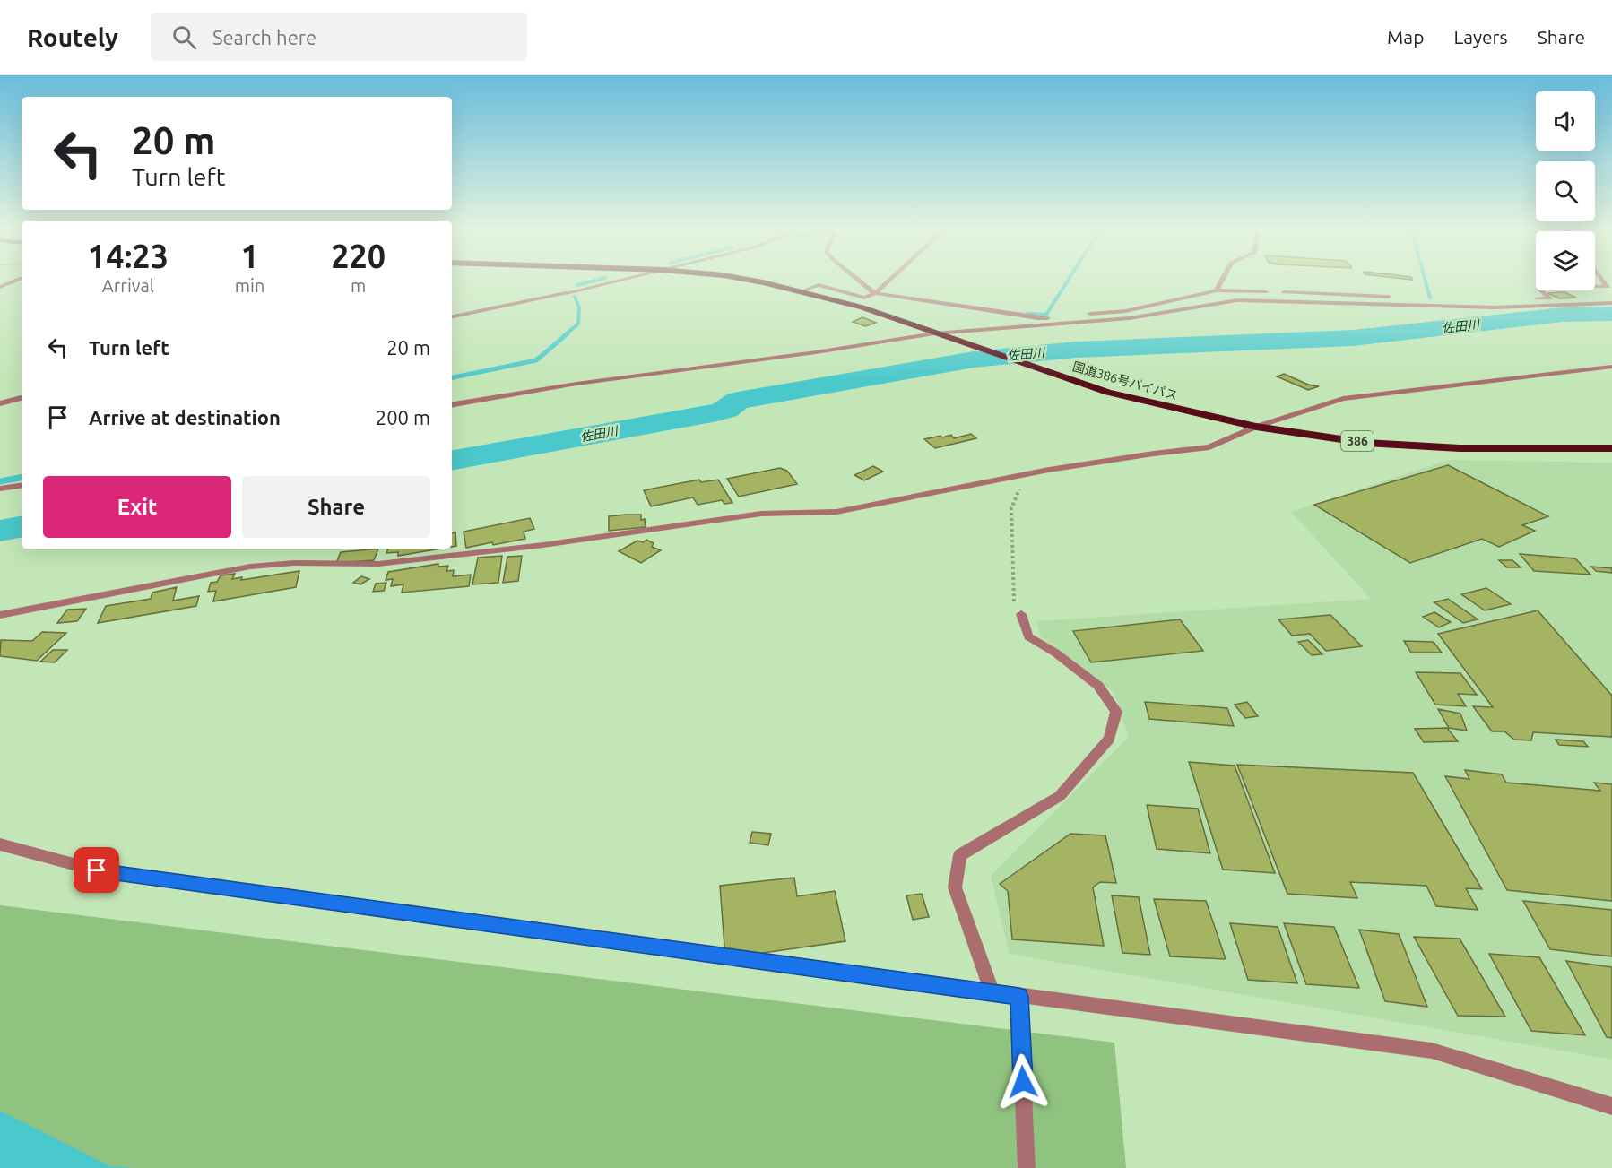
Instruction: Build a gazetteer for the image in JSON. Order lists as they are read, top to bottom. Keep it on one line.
{"streets":{"highway":["国道386号バイパス","386"]},"water":["佐田川"],"page":{"header":"Routely","search":"Search here","nav":["Map","Layers","Share"],"turn":["20 m","Turn left"],"eta":["14:23","Arrival","1","min","220","m"],"list":[{"name":"Turn left","value":"20 m"},{"name":"Arrive at destination","value":"200 m"}],"buttons":["Exit","Share"]}}
